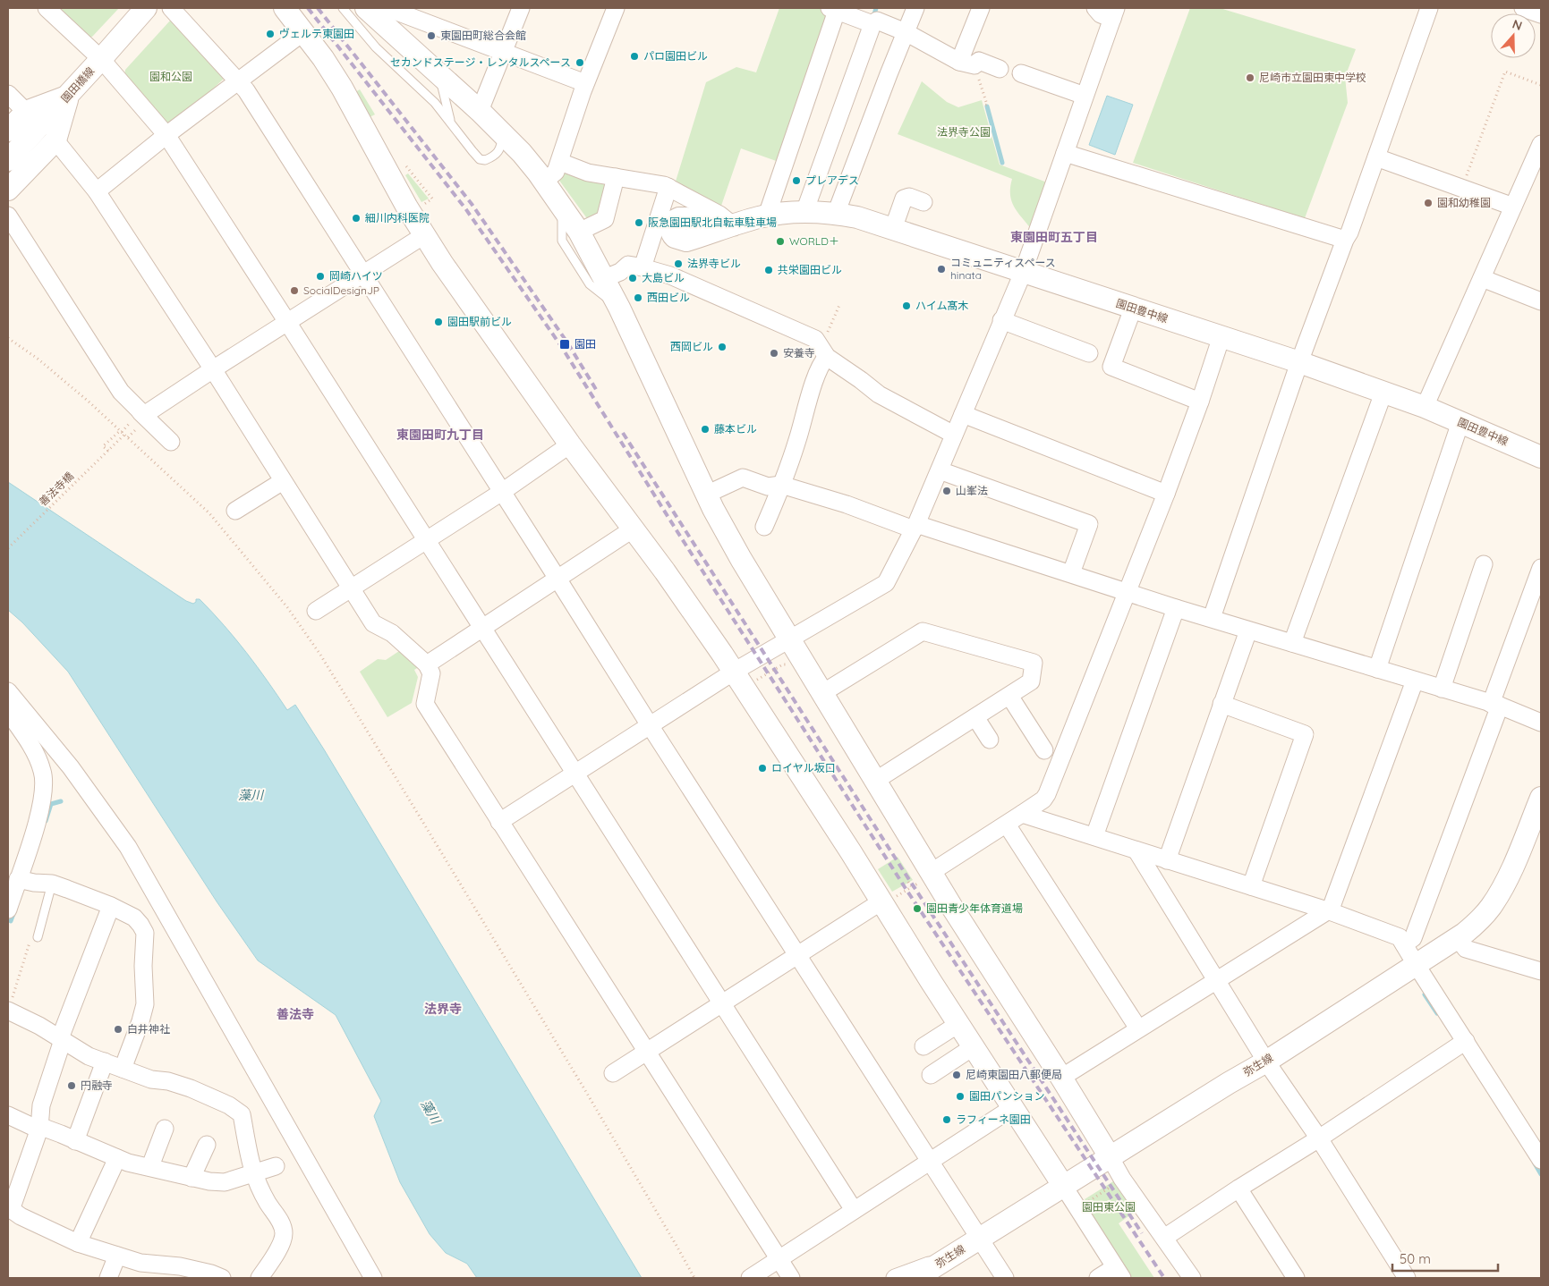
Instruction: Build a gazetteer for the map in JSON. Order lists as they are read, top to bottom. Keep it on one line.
{"streets":{"street":["園田橋線","園田豊中線","弥生線"],"path":["善法寺橋"]},"districts":["東園田町五丁目","東園田町九丁目","法界寺","善法寺"],"water":["藻川"],"parks":["園和公園","法界寺公園","園田東公園"],"places":{"other":["ヴェルテ東園田","東園田町総合会館","パロ園田ビル","セカンドステージ・レンタルスペース","尼崎市立園田東中学校","プレアデス","園和幼稚園","細川内科医院","阪急園田駅北自転車駐車場","WORLD＋","法界寺ビル","コミュニティスペース hinata","共栄園田ビル","岡崎ハイツ","大島ビル","SocialDesignJP","西田ビル","ハイム髙木","園田駅前ビル","西岡ビル","安養寺","藤本ビル","山峯法","ロイヤル坂口","園田青少年体育道場","白井神社","尼崎東園田八郵便局","円融寺","園田パンション","ラフィーネ園田"],"transit":["園田"]},"scale_bar":"50 m","north":"top"}
